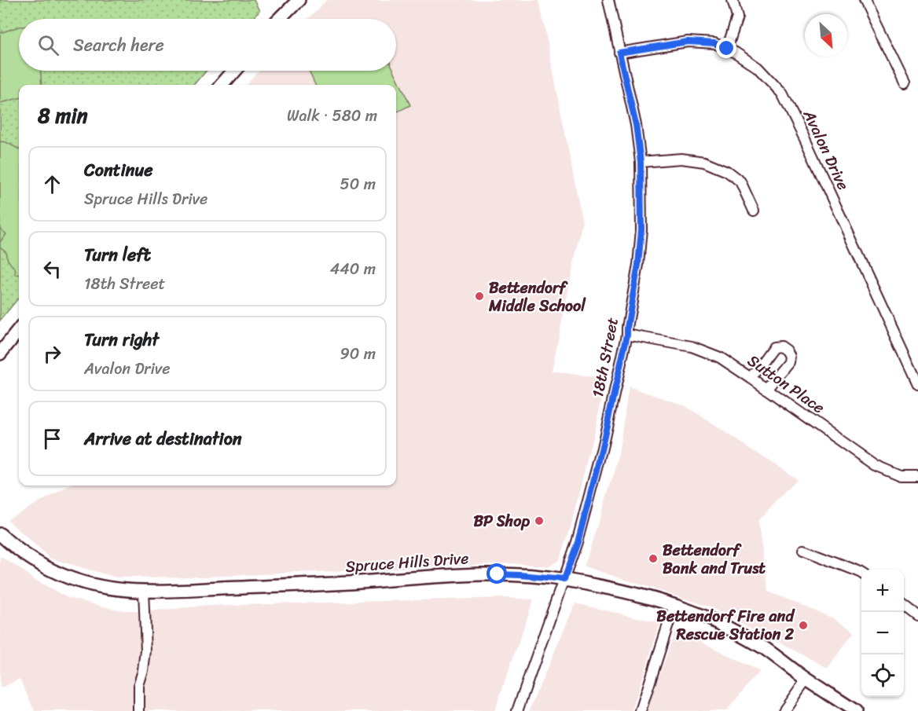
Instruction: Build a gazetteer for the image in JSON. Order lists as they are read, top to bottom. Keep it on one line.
{"streets":{"main road":["Spruce Hills Drive"],"street":["Avalon Drive","18th Street","Sutton Place"]},"crossings":[["Avalon Drive","18th Street"],["18th Street","Sutton Place"],["18th Street","Spruce Hills Drive"]],"places":["Bettendorf Middle School","BP Shop","Bettendorf Bank and Trust","Bettendorf Fire and Rescue Station 2"],"north":"bottom right","page":{"search":"Search here","heading":["8 min","Walk · 580 m"],"list":[["Continue","Spruce Hills Drive","50 m"],["Turn left","18th Street","440 m"],["Turn right","Avalon Drive","90 m"],"Arrive at destination"],"map_buttons":["+","−"]}}
